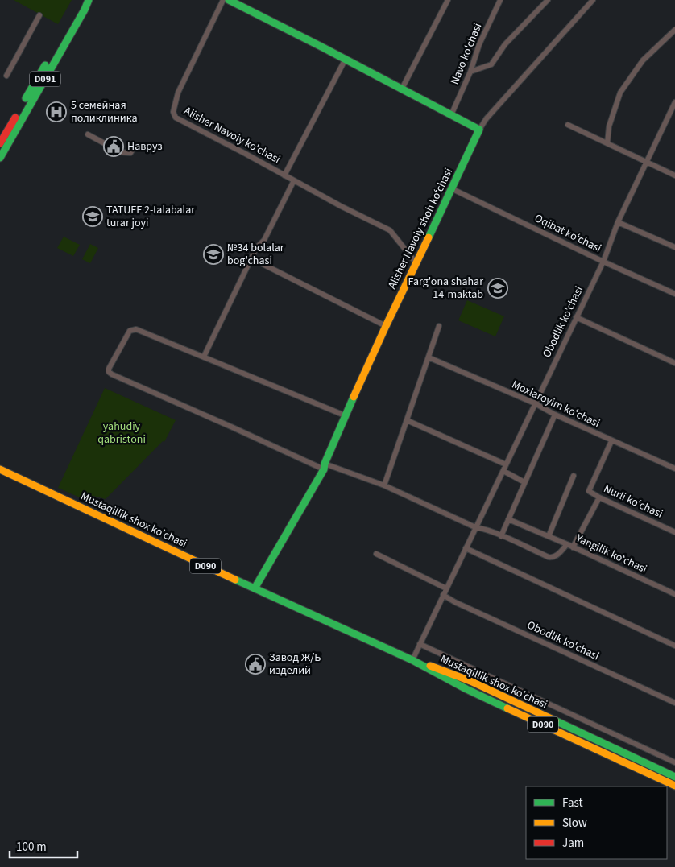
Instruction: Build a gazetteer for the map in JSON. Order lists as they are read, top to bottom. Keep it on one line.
{"streets":{"main road":["D091","Alisher Navoiy shoh koʻchasi","Mustaqillik shox ko'chasi","D090"],"street":["Navo koʻchasi","Alisher Navoiy ko'chasi","Oqibat koʻchasi","Obodlik ko'chasi","Moxlaroyim koʻchasi","Nurli koʻchasi","Yangilik koʻchasi"]},"crossings":[["Alisher Navoiy ko'chasi","Alisher Navoiy shoh koʻchasi"],["Alisher Navoiy shoh koʻchasi","Oqibat koʻchasi"],["Alisher Navoiy shoh koʻchasi","Mustaqillik shox ko'chasi"],["Alisher Navoiy shoh koʻchasi","Yangilik koʻchasi"],["Oqibat koʻchasi","Obodlik ko'chasi"],["Obodlik ko'chasi","Moxlaroyim koʻchasi"],["Obodlik ko'chasi","Mustaqillik shox ko'chasi"],["Obodlik ko'chasi","Yangilik koʻchasi"],["Moxlaroyim koʻchasi","Nurli koʻchasi"]],"parks":["yahudiy qabristoni"],"places":{"hospital":["5 семейная поликлиника"],"public building":["Навруз","Завод Ж/Б изделий"],"school or university":["TATUFF 2-talabalar turar joyi","№34 bolalar bog'chasi","Farg'ona shahar 14-maktab"]},"legend":["Fast","Slow","Jam"],"scale_bar":"100 m"}
